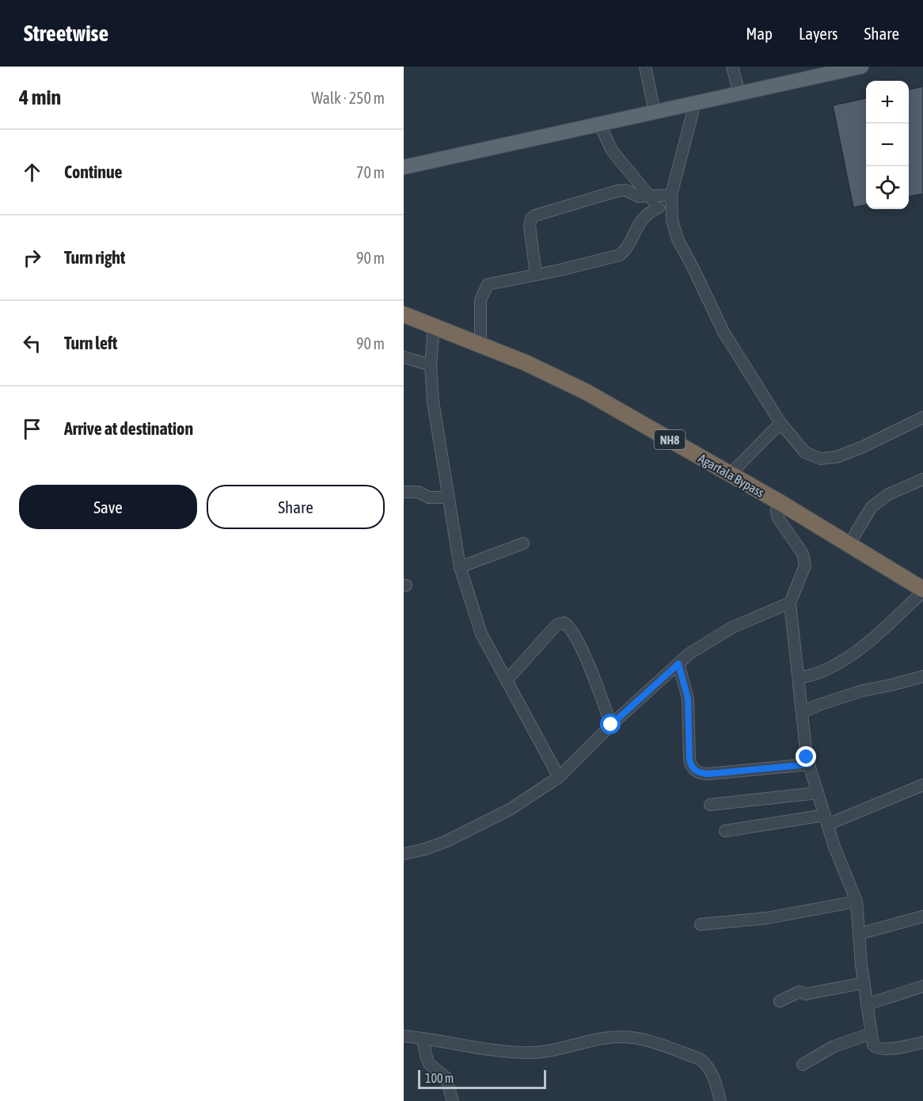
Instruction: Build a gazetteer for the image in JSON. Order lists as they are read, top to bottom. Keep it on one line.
{"streets":{"highway":["NH8","Agartala Bypass"]},"scale_bar":"100 m","page":{"header":"Streetwise","nav":["Map","Layers","Share"],"heading":["4 min","Walk · 250 m"],"map_buttons":["+","−"],"list":[["Continue","70 m"],["Turn right","90 m"],["Turn left","90 m"],"Arrive at destination"],"buttons":["Save","Share"],"scale":"100 m"}}
